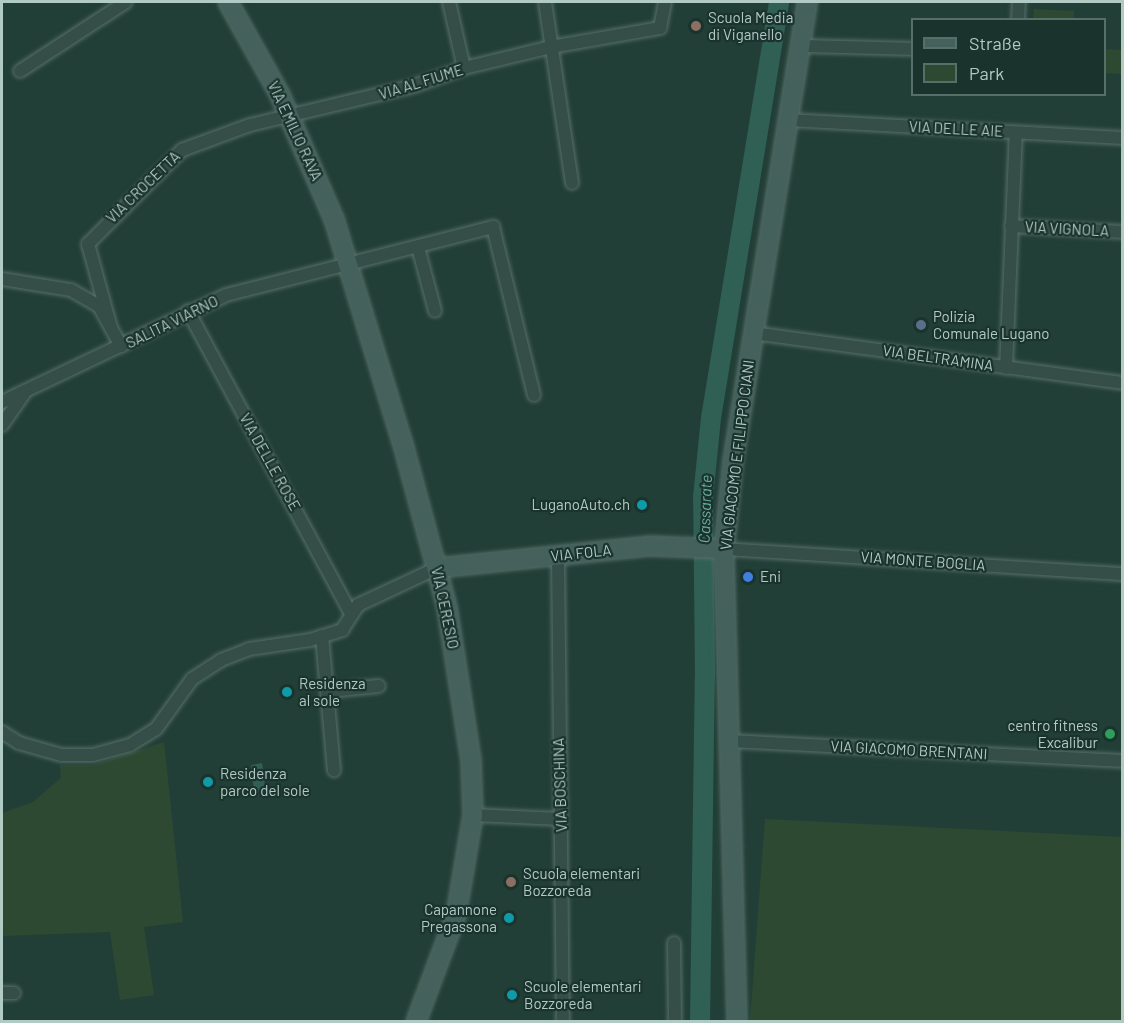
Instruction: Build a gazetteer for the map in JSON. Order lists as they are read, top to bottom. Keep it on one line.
{"streets":{"main road":["VIA EMILIO RAVA","VIA GIACOMO E FILIPPO CIANI","VIA FOLA","VIA CERESIO"],"street":["VIA AL FIUME","VIA DELLE AIE","VIA CROCETTA","VIA VIGNOLA","SALITA VIARNO","VIA BELTRAMINA","VIA DELLE ROSE","VIA MONTE BOGLIA","VIA GIACOMO BRENTANI","VIA BOSCHINA"]},"crossings":[["VIA AL FIUME","VIA EMILIO RAVA"],["VIA AL FIUME","VIA CROCETTA"],["VIA DELLE AIE","VIA GIACOMO E FILIPPO CIANI"],["VIA EMILIO RAVA","VIA CROCETTA"],["VIA EMILIO RAVA","SALITA VIARNO"],["VIA EMILIO RAVA","VIA CERESIO"],["VIA CROCETTA","SALITA VIARNO"],["SALITA VIARNO","VIA DELLE ROSE"],["SALITA VIARNO","VIA CERESIO"],["VIA BELTRAMINA","VIA GIACOMO E FILIPPO CIANI"],["VIA GIACOMO E FILIPPO CIANI","VIA FOLA"],["VIA GIACOMO E FILIPPO CIANI","VIA MONTE BOGLIA"],["VIA GIACOMO E FILIPPO CIANI","VIA GIACOMO BRENTANI"],["VIA FOLA","VIA MONTE BOGLIA"],["VIA FOLA","VIA CERESIO"],["VIA FOLA","VIA BOSCHINA"]],"water":["Cassarate"],"places":["Scuola Media di Viganello","Polizia Comunale Lugano","LuganoAuto.ch","Eni","Residenza al sole","centro fitness Excalibur","Residenza parco del sole","Scuola elementari Bozzoreda","Capannone Pregassona","Scuole elementari Bozzoreda"],"legend":["Straße","Park"]}
